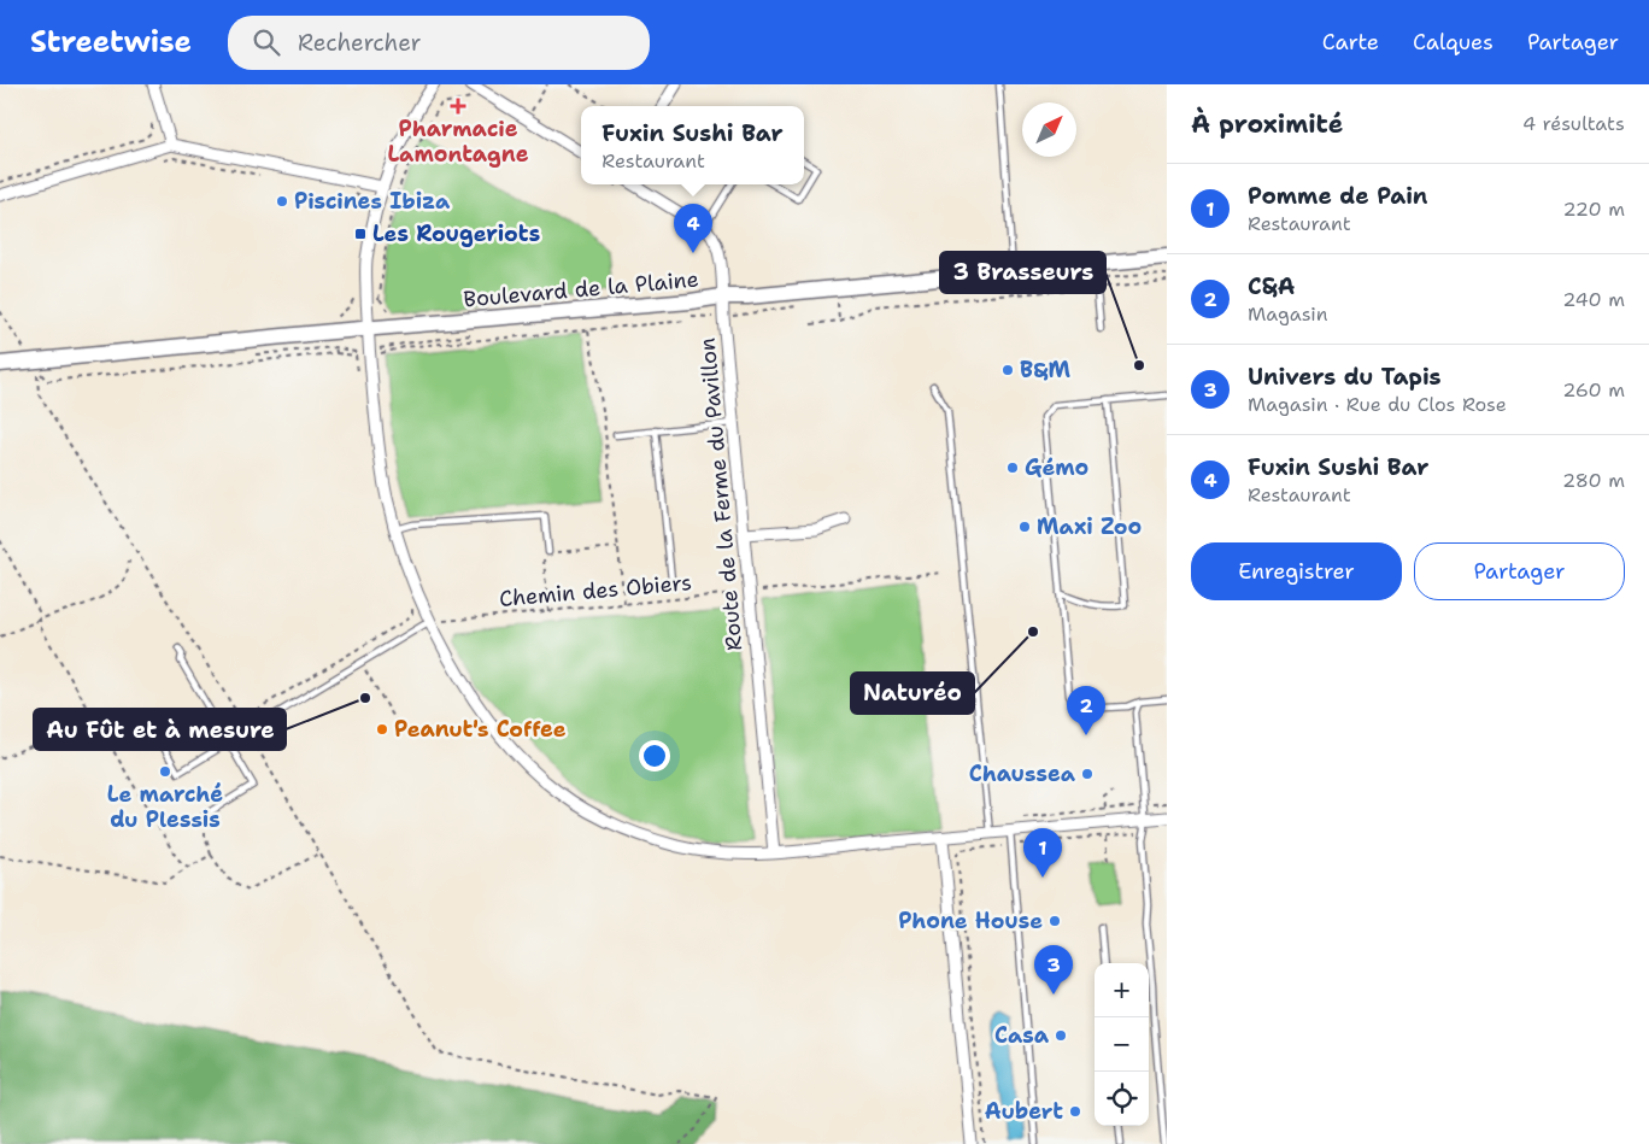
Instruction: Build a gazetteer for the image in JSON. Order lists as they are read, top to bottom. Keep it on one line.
{"streets":{"main road":["Boulevard de la Plaine"],"street":["Route de la Ferme du Pavillon"],"path":["Chemin des Obiers"]},"crossings":[["Boulevard de la Plaine","Route de la Ferme du Pavillon"],["Route de la Ferme du Pavillon","Chemin des Obiers"]],"places":{"health":["Pharmacie Lamontagne"],"other":["Piscines Ibiza","3 Brasseurs","B&M","Gémo","Maxi Zoo","Naturéo","Au Fût et à mesure","Peanut's Coffee","Le marché du Plessis","Chaussea","Phone House","Casa","Aubert"],"transit":["Les Rougeriots"]},"north":"top right","page":{"header":"Streetwise","search":"Rechercher","nav":["Carte","Calques","Partager"],"heading":["À proximité","4 résultats"],"popup":["Fuxin Sushi Bar","Restaurant"],"list":[{"mark":"1","name":"Pomme de Pain","note":"Restaurant","value":"220 m"},{"mark":"2","name":"C&A","note":"Magasin","value":"240 m"},{"mark":"3","name":"Univers du Tapis","note":"Magasin · Rue du Clos Rose","value":"260 m"},{"mark":"4","name":"Fuxin Sushi Bar","note":"Restaurant","value":"280 m"}],"pins":["4","2","1","3"],"buttons":["Enregistrer","Partager"],"map_buttons":["+","−"]}}
